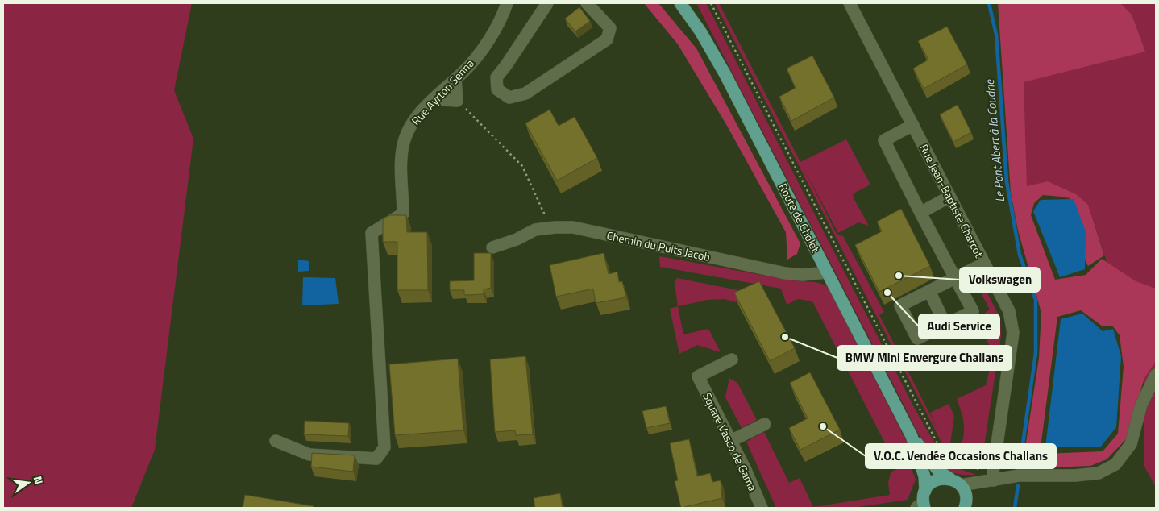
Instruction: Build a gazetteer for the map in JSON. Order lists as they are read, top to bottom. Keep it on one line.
{"streets":{"main road":["Route de Cholet"],"street":["Rue Ayrton Senna","Rue Jean-Baptiste Charcot","Chemin du Puits Jacob","Square Vasco de Gama"]},"crossings":[["Route de Cholet","Chemin du Puits Jacob"]],"water":["Le Pont Abert à la Coudrie"],"places":["Volkswagen","Audi Service","BMW Mini Envergure Challans","V.O.C. Vendée Occasions Challans"],"north":"right"}
